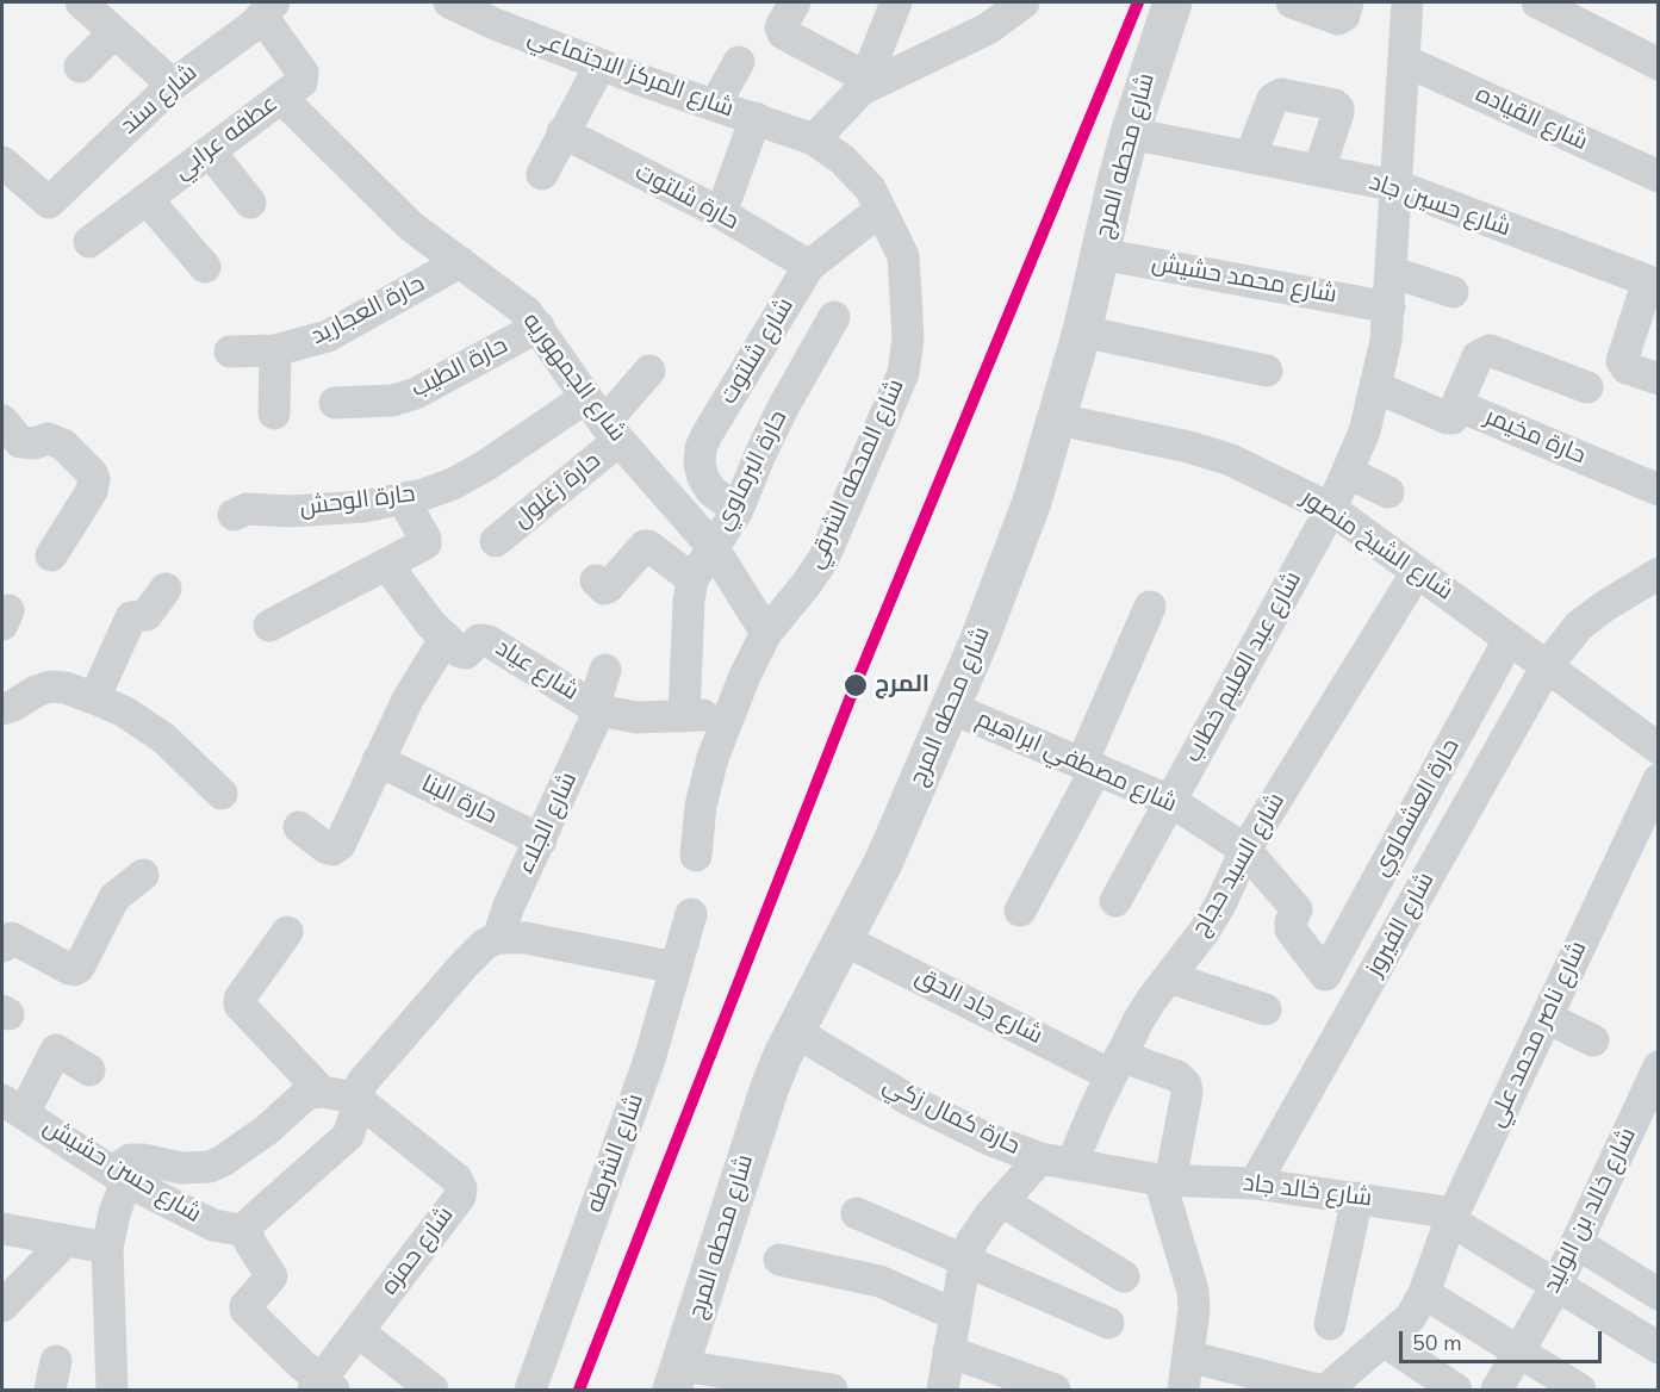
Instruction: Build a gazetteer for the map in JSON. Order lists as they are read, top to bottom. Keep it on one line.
{"streets":{"main road":["شارع محطه المرج"],"street":["شارع المركز الاجتماعي","شارع سند","شارع القياده","عطفه عرابي","حارة شلتوت","شارع حسين جاد","شارع محمد حشيش","حارة العجاريد","شارع شلتوت","حارة الطيب","شارع الجمهوريه","حارة مخيمر","حارة البرماوي","شارع المحطه الشرقي","حارة زغلول","حارة الوحش","شارع الشيخ منصور","شارع عبد العليم خطاب","شارع عياد","شارع مصطفي ابراهيم","حارة البنا","حارة العشماوي","شارع الجلاء","شارع السيد حجاج","شارع الفيروز","شارع جاد الحق","شارع ناصر محمد علي","حارة كمال زكي","شارع الشرطه","شارع حسن حشيش","شارع خالد جاد","شارع خالد بن الوليد","شارع حمزه"]},"crossings":[["شارع المركز الاجتماعي","شارع المحطه الشرقي"],["شارع سند","عطفه عرابي"],["شارع القياده","شارع عبد العليم خطاب"],["عطفه عرابي","شارع الجمهوريه"],["شارع محطه المرج","شارع حسين جاد"],["شارع محطه المرج","شارع محمد حشيش"],["شارع محطه المرج","شارع الشيخ منصور"],["شارع محطه المرج","شارع مصطفي ابراهيم"],["شارع محطه المرج","شارع جاد الحق"],["شارع محطه المرج","حارة كمال زكي"],["حارة شلتوت","شارع شلتوت"],["شارع حسين جاد","شارع عبد العليم خطاب"],["شارع محمد حشيش","شارع عبد العليم خطاب"],["حارة العجاريد","شارع الجمهوريه"],["شارع شلتوت","حارة البرماوي"],["شارع شلتوت","شارع المحطه الشرقي"],["حارة الطيب","شارع الجمهوريه"],["شارع الجمهوريه","حارة البرماوي"],["شارع الجمهوريه","شارع المحطه الشرقي"],["شارع الجمهوريه","حارة زغلول"],["شارع الجمهوريه","حارة الوحش"],["حارة مخيمر","شارع عبد العليم خطاب"],["حارة البرماوي","شارع عياد"],["شارع المحطه الشرقي","شارع عياد"],["حارة زغلول","حارة الوحش"],["شارع الشيخ منصور","شارع عبد العليم خطاب"],["شارع الشيخ منصور","حارة العشماوي"],["شارع الشيخ منصور","شارع السيد حجاج"],["شارع الشيخ منصور","شارع الفيروز"],["شارع عبد العليم خطاب","شارع مصطفي ابراهيم"],["شارع عياد","شارع الجلاء"],["شارع مصطفي ابراهيم","حارة العشماوي"],["شارع مصطفي ابراهيم","شارع السيد حجاج"],["حارة البنا","شارع الجلاء"],["شارع السيد حجاج","شارع جاد الحق"],["شارع السيد حجاج","حارة كمال زكي"],["شارع الفيروز","شارع خالد جاد"],["شارع جاد الحق","حارة كمال زكي"],["شارع جاد الحق","شارع خالد جاد"],["شارع ناصر محمد علي","شارع خالد جاد"],["حارة كمال زكي","شارع خالد جاد"]],"places":["المرج"],"scale_bar":"50 m"}
